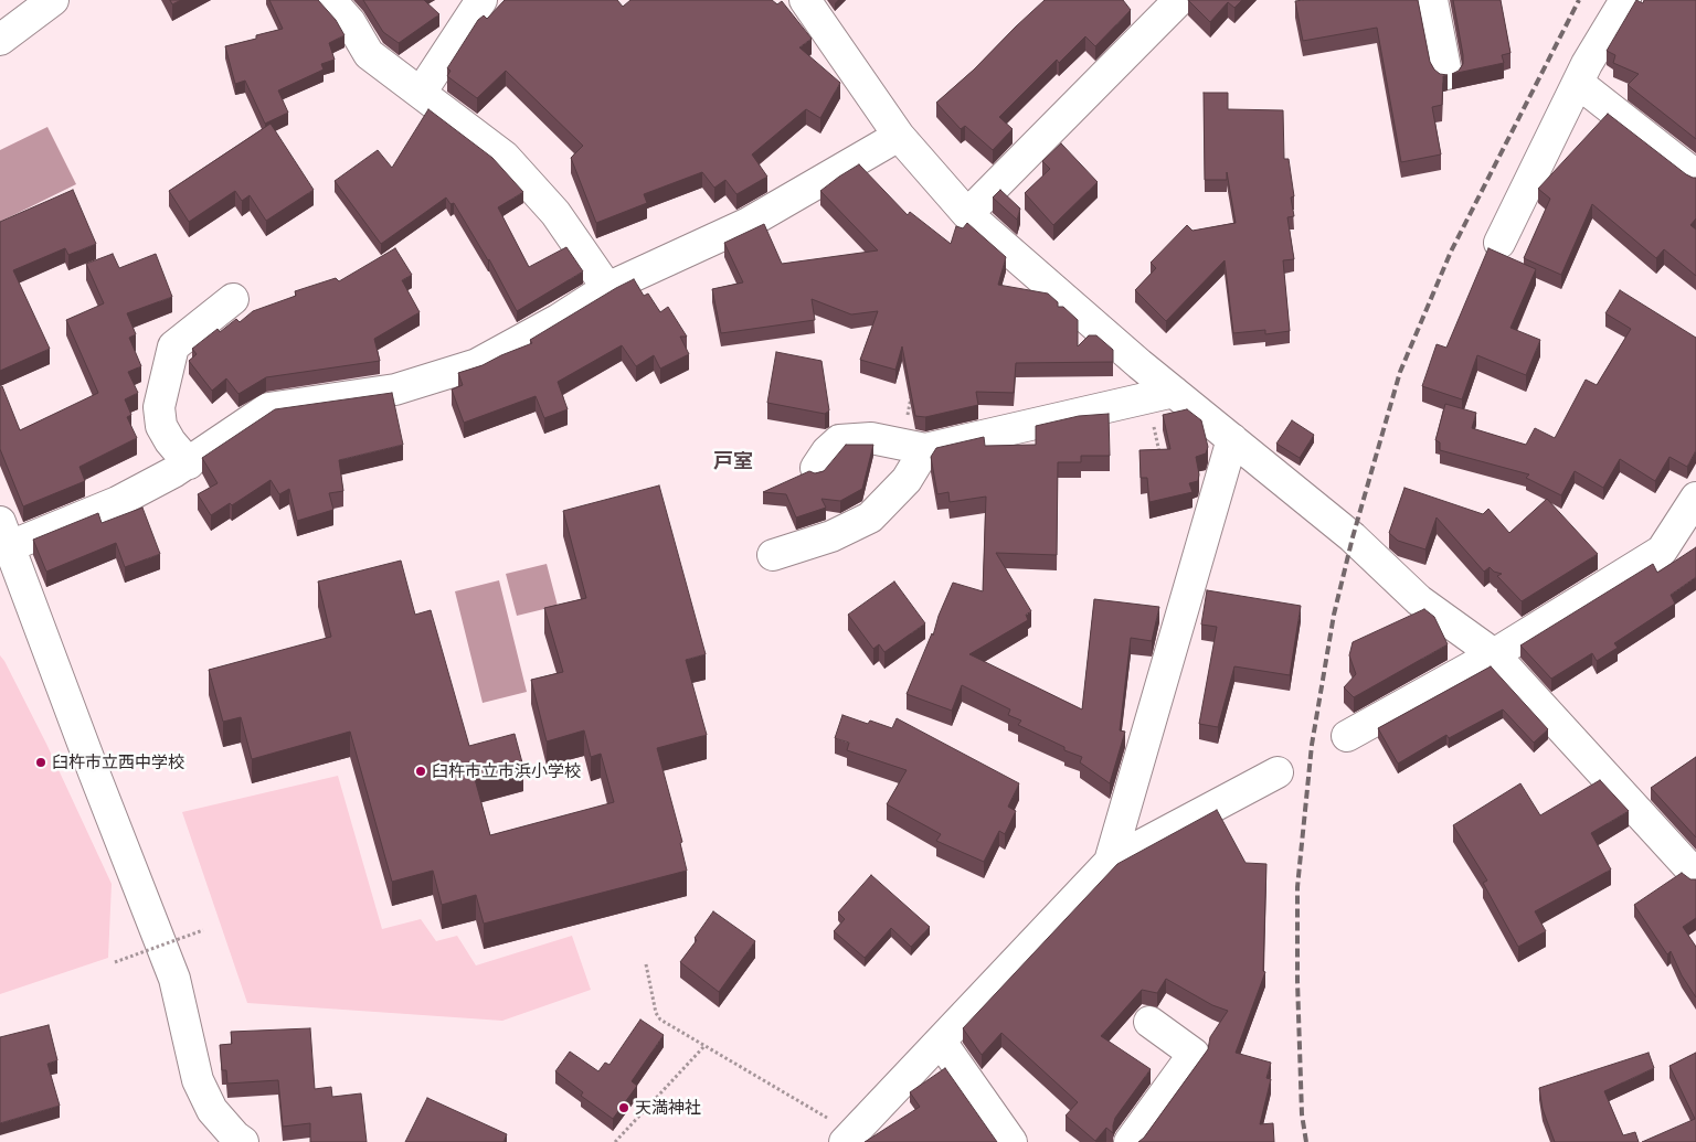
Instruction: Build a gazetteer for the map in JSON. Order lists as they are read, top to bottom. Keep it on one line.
{"districts":["戸室"],"places":["臼杵市立西中学校","臼杵市立市浜小学校","天満神社"]}
